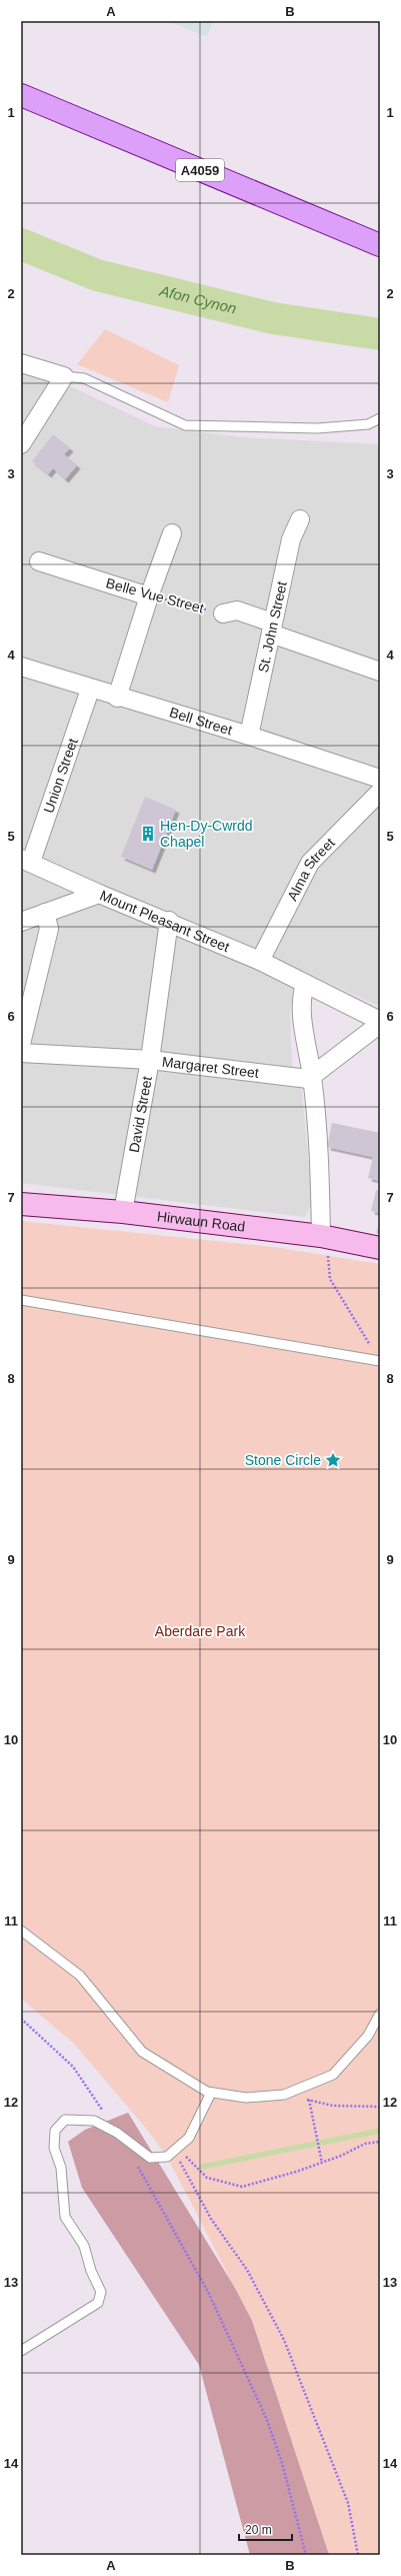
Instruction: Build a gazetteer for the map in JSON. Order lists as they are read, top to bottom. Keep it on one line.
{"streets":{"main road":["A4059","Hirwaun Road"],"street":["Belle Vue Street","St. John Street","Bell Street","Union Street","Alma Street","Mount Pleasant Street","Margaret Street","David Street"]},"crossings":[["Belle Vue Street","St. John Street"],["St. John Street","Bell Street"],["Bell Street","Union Street"],["Alma Street","Mount Pleasant Street"],["Mount Pleasant Street","David Street"],["Margaret Street","David Street"],["David Street","Hirwaun Road"]],"water":["Afon Cynon"],"parks":["Aberdare Park"],"places":{"building":["Hen-Dy-Cwrdd Chapel"],"place":["Stone Circle"]},"scale_bar":"20 m","grid":{"columns":["A","B"],"rows":["1","2","3","4","5","6","7","8","9","10","11","12","13","14"]}}
